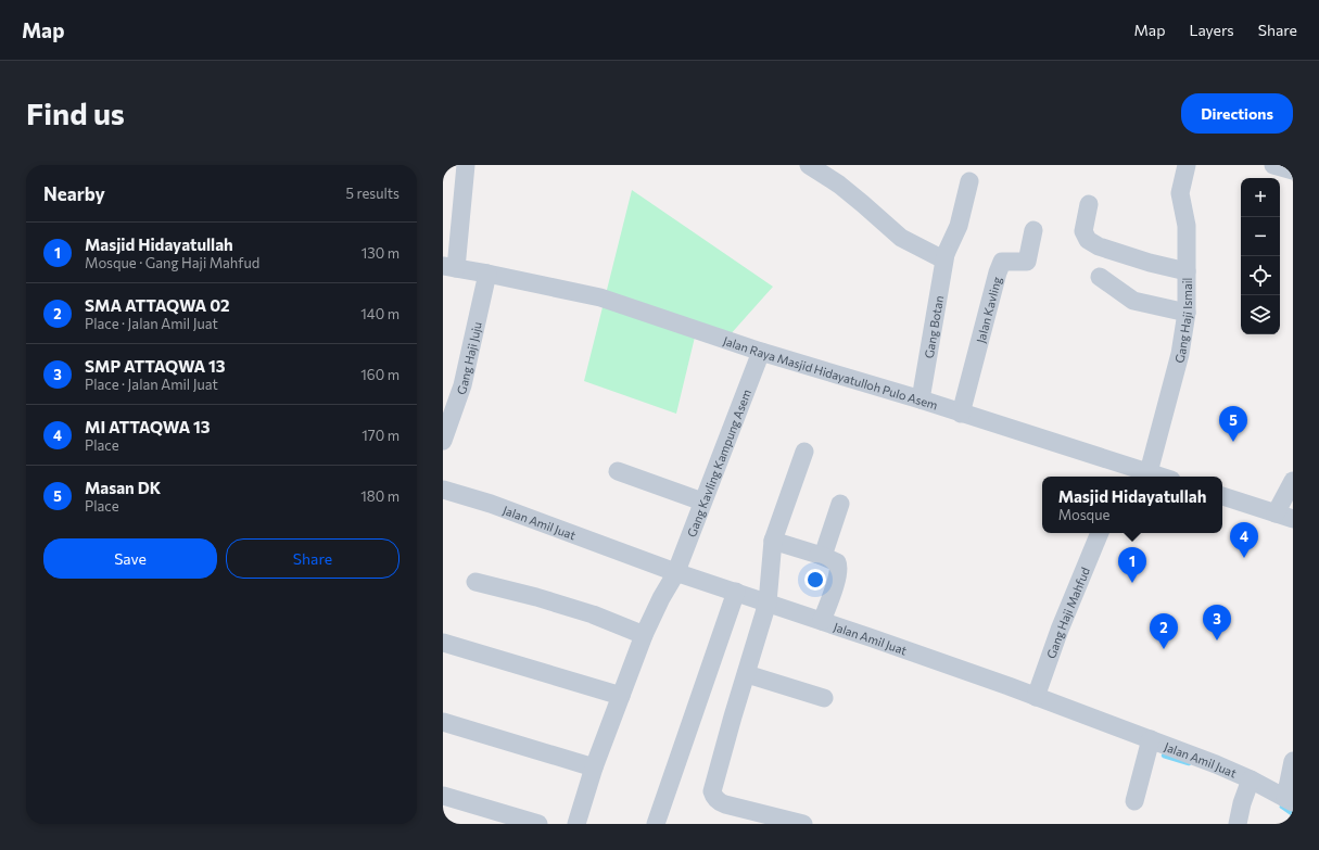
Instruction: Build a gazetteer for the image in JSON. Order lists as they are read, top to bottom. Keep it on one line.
{"streets":{"street":["Jalan Kavling","Gang Haji Ismail","Gang Botan","Gang Haji Juju","Jalan Raya Masjid Hidayatulloh Pulo Asem","Gang Kavling Kampung Asem","Jalan Amil Juat","Gang Haji Mahfud"]},"crossings":[["Jalan Kavling","Jalan Raya Masjid Hidayatulloh Pulo Asem"],["Gang Haji Ismail","Jalan Raya Masjid Hidayatulloh Pulo Asem"],["Gang Botan","Jalan Raya Masjid Hidayatulloh Pulo Asem"],["Gang Haji Juju","Jalan Raya Masjid Hidayatulloh Pulo Asem"],["Jalan Raya Masjid Hidayatulloh Pulo Asem","Gang Kavling Kampung Asem"],["Gang Kavling Kampung Asem","Jalan Amil Juat"],["Jalan Amil Juat","Gang Haji Mahfud"]],"page":{"header":"Map","nav":["Map","Layers","Share"],"buttons":["Directions",["Save","Share"]],"title":"Find us","heading":["Nearby","5 results"],"map_buttons":["+","−"],"list":[{"mark":"1","name":"Masjid Hidayatullah","note":"Mosque · Gang Haji Mahfud","value":"130 m"},{"mark":"2","name":"SMA ATTAQWA 02","note":"Place · Jalan Amil Juat","value":"140 m"},{"mark":"3","name":"SMP ATTAQWA 13","note":"Place · Jalan Amil Juat","value":"160 m"},{"mark":"4","name":"MI ATTAQWA 13","note":"Place","value":"170 m"},{"mark":"5","name":"Masan DK","note":"Place","value":"180 m"}],"pins":["5","4","1","3","2"],"popup":["Masjid Hidayatullah","Mosque"]}}
